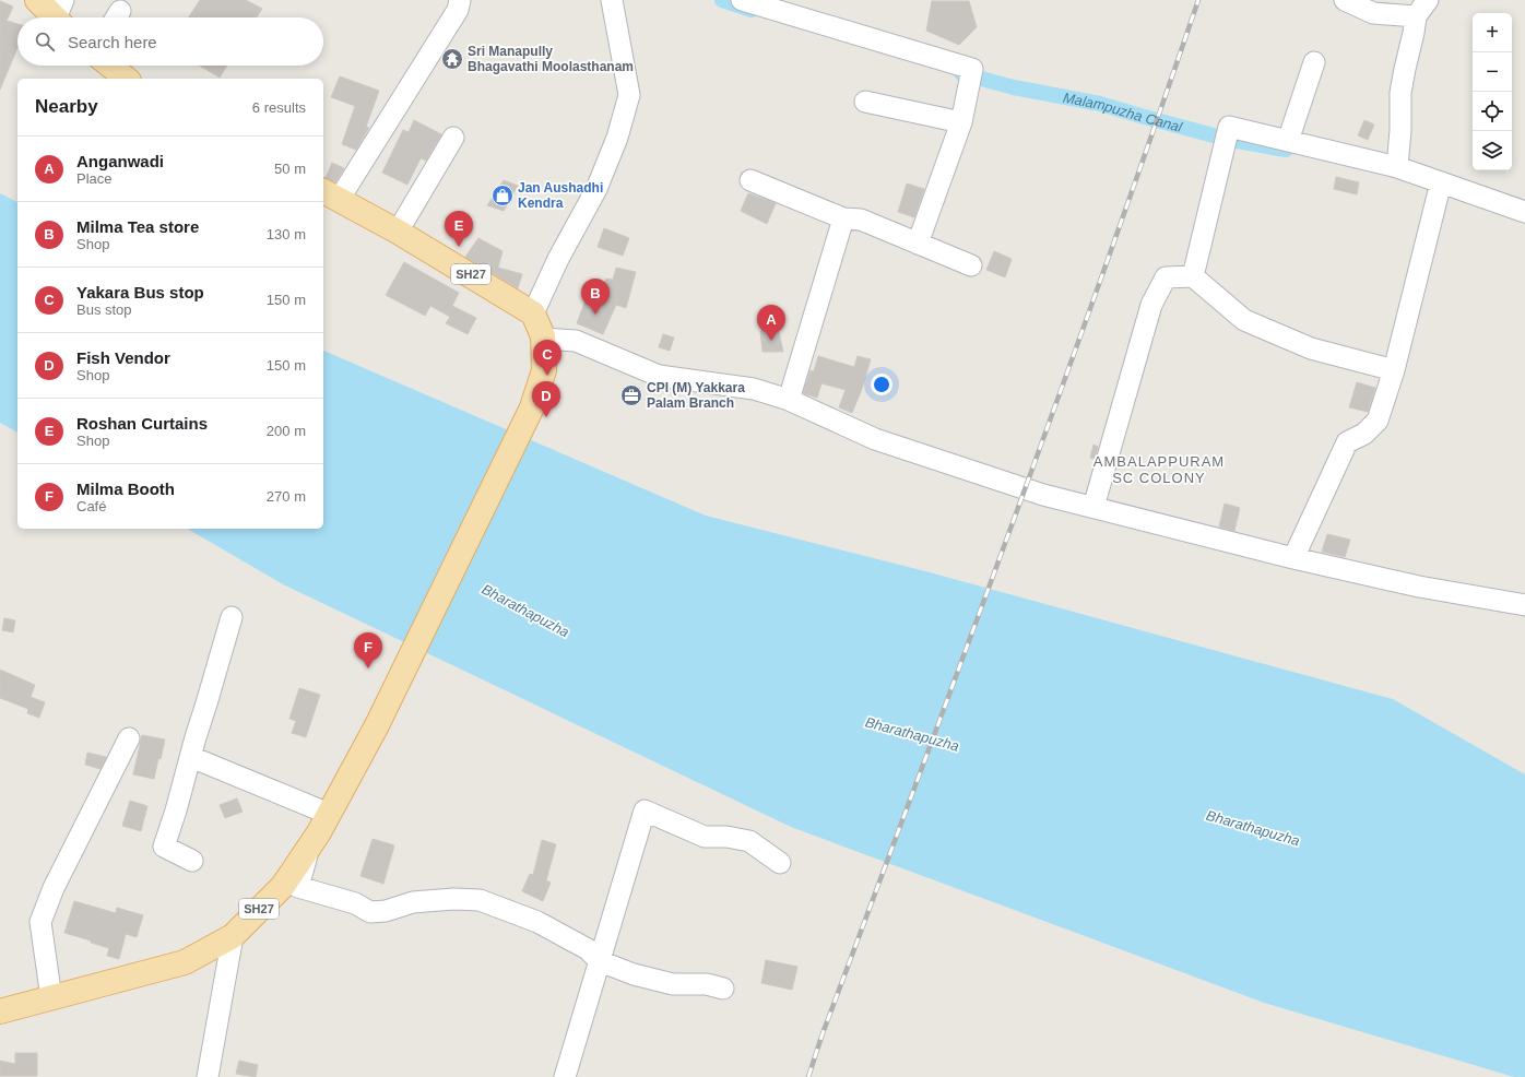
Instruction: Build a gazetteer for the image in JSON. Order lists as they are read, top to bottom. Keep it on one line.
{"streets":{"main road":["SH27"]},"districts":["AMBALAPPURAM SC COLONY"],"water":["Malampuzha Canal","Bharathapuzha"],"places":{"temple":["Sri Manapully Bhagavathi Moolasthanam"],"shop":["Jan Aushadhi Kendra"],"office":["CPI (M) Yakkara Palam Branch"]},"page":{"map_buttons":["+","−"],"search":"Search here","heading":["Nearby","6 results"],"list":[{"mark":"A","name":"Anganwadi","note":"Place","value":"50 m"},{"mark":"B","name":"Milma Tea store","note":"Shop","value":"130 m"},{"mark":"C","name":"Yakara Bus stop","note":"Bus stop","value":"150 m"},{"mark":"D","name":"Fish Vendor","note":"Shop","value":"150 m"},{"mark":"E","name":"Roshan Curtains","note":"Shop","value":"200 m"},{"mark":"F","name":"Milma Booth","note":"Café","value":"270 m"}],"pins":["E","B","A","C","D","F"]}}
